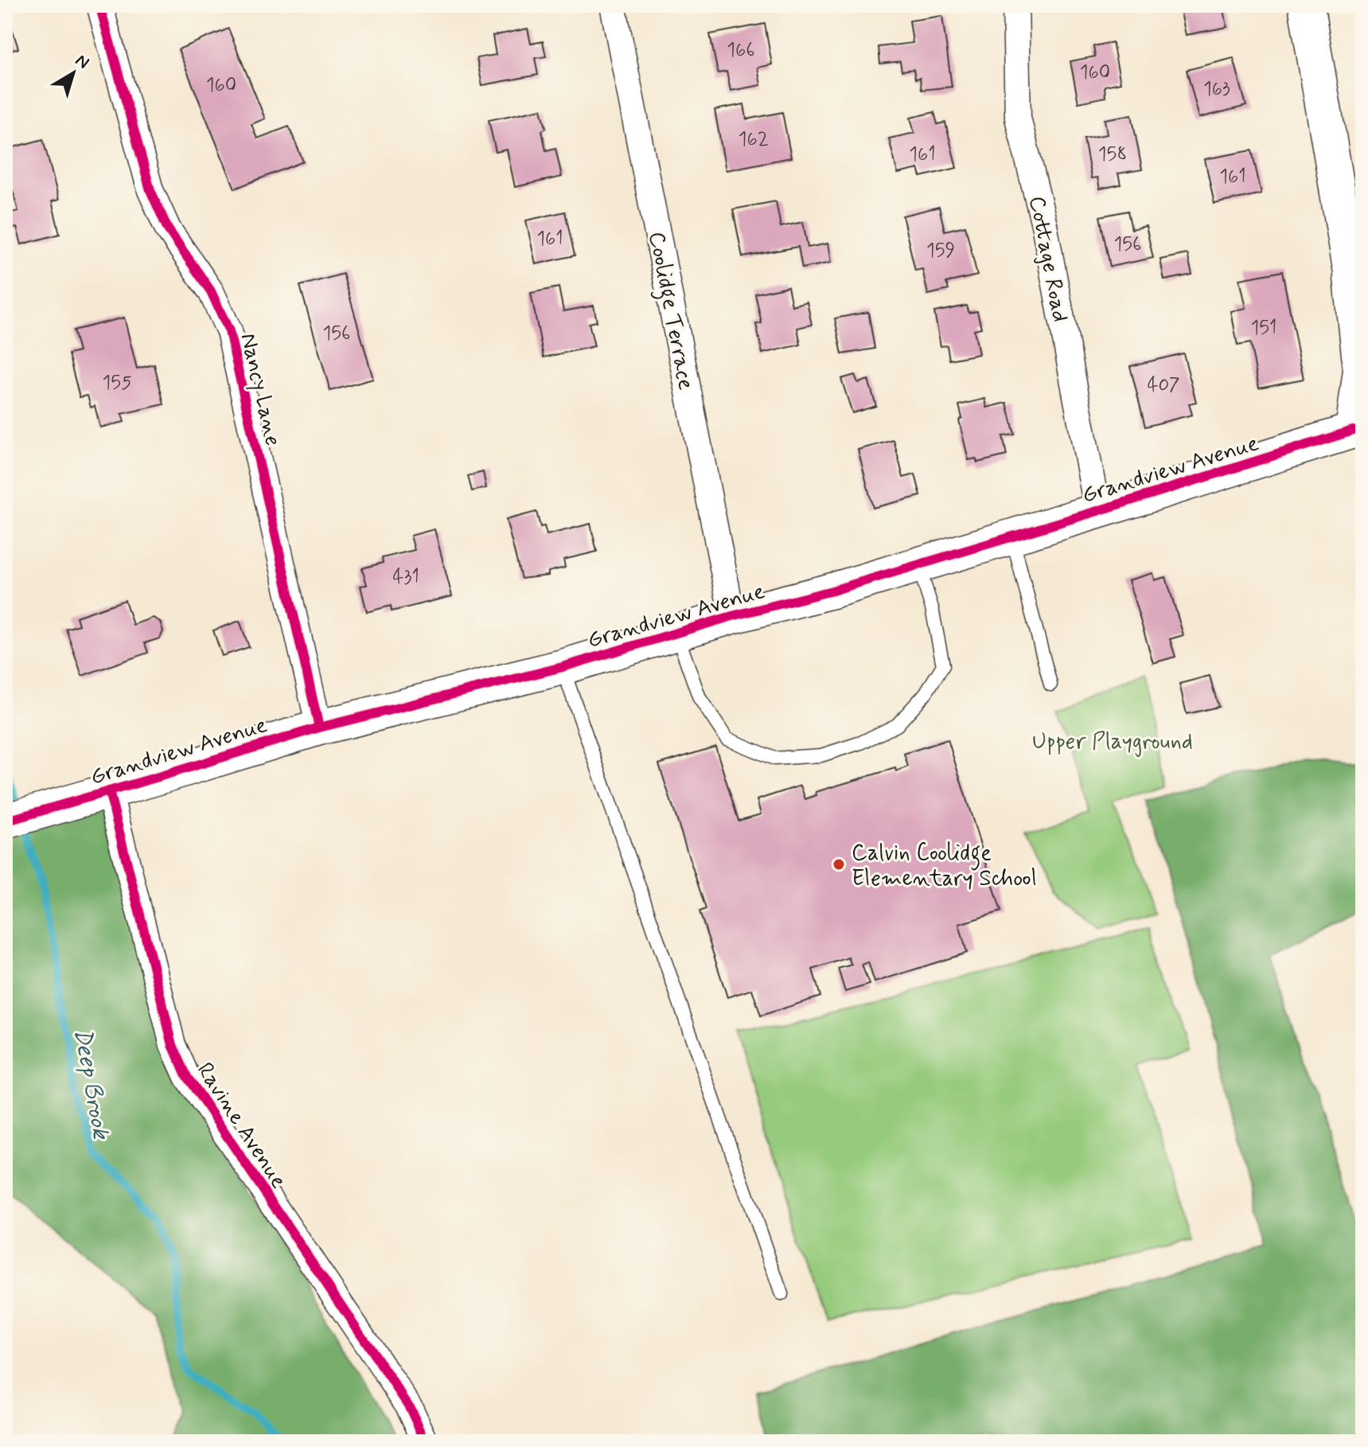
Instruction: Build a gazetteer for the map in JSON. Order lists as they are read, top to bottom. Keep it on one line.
{"streets":{"street":["Cottage Road","Coolidge Terrace","Nancy Lane","Grandview Avenue","Ravine Avenue"]},"crossings":[["Cottage Road","Grandview Avenue"],["Coolidge Terrace","Grandview Avenue"],["Nancy Lane","Grandview Avenue"],["Grandview Avenue","Ravine Avenue"]],"water":["Deep Brook"],"parks":["Upper Playground"],"places":["Calvin Coolidge Elementary School"],"house_numbers":["166","160","160","163","162","161","158","161","161","156","159","151","156","155","407","431"],"north":"top right"}
